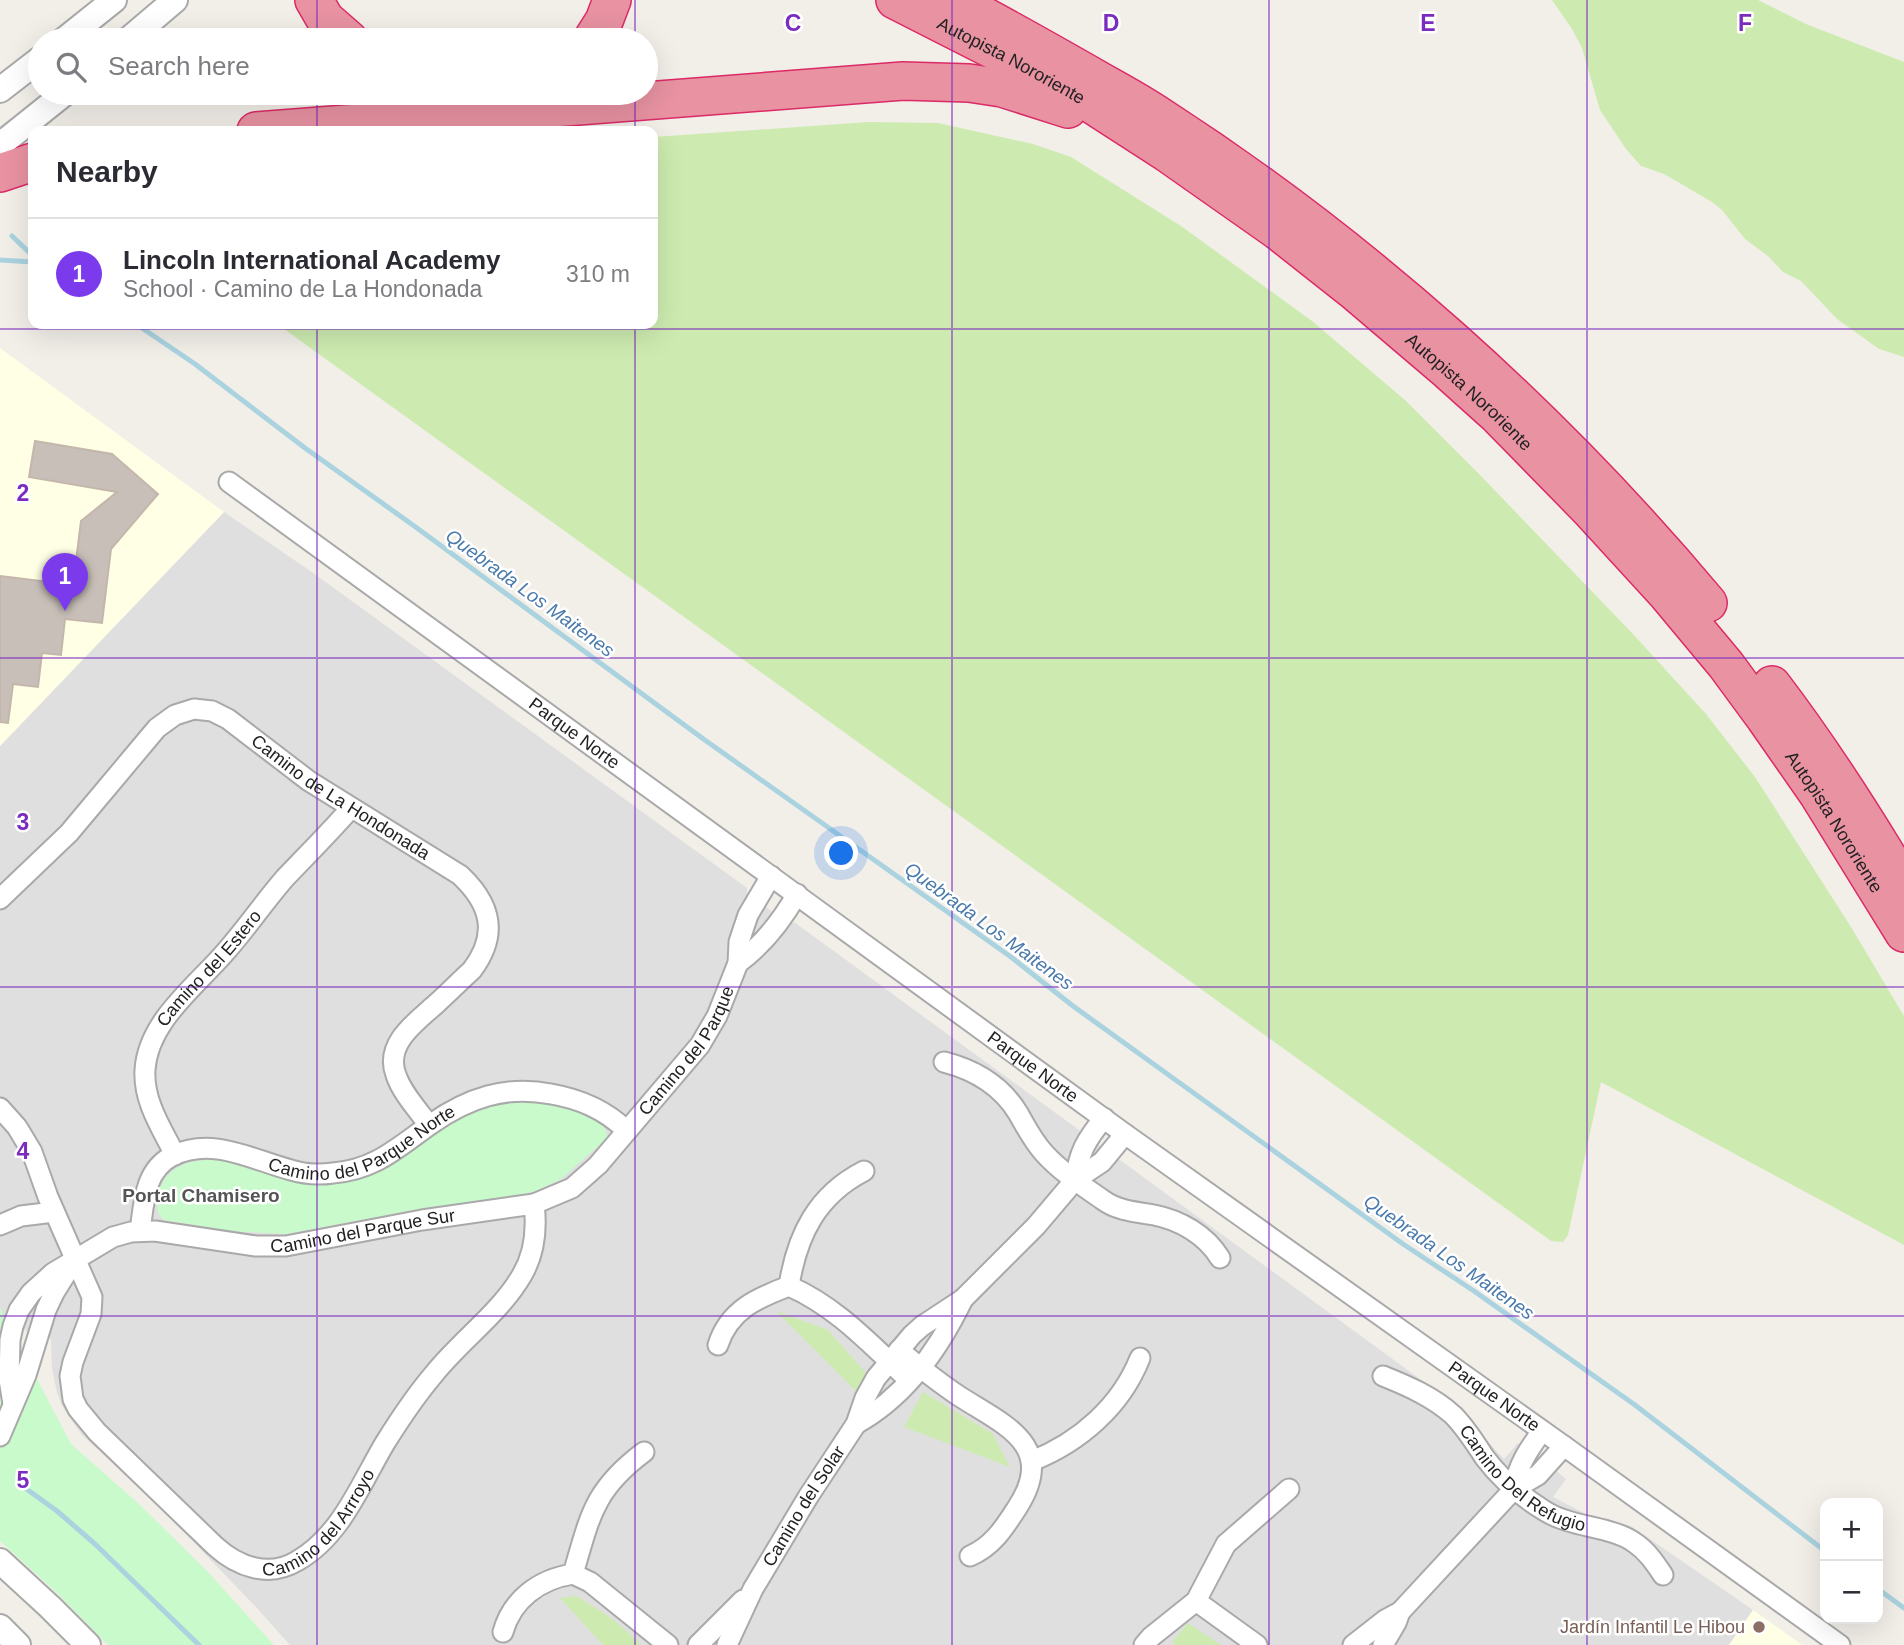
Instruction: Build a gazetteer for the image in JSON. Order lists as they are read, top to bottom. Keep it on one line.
{"streets":{"highway":["Autopista Nororiente"],"street":["Parque Norte","Camino de La Hondonada","Camino del Estero","Camino del Parque","Camino del Parque Norte","Camino del Parque Sur","Camino Del Refugio","Camino del Solar","Camino del Arrroyo"]},"crossings":[["Parque Norte","Camino del Parque"],["Parque Norte","Camino Del Refugio"],["Parque Norte","Camino del Solar"],["Camino de La Hondonada","Camino del Estero"],["Camino de La Hondonada","Camino del Parque Norte"],["Camino del Estero","Camino del Parque Norte"],["Camino del Parque","Camino del Parque Norte"],["Camino del Parque","Camino del Parque Sur"],["Camino del Parque Norte","Camino del Parque Sur"],["Camino del Parque Sur","Camino del Arrroyo"]],"districts":["Portal Chamisero"],"water":["Quebrada Los Maitenes"],"places":["Jardín Infantil Le Hibou"],"page":{"search":"Search here","heading":"Nearby","list":[{"mark":"1","name":"Lincoln International Academy","note":"School · Camino de La Hondonada","value":"310 m"}],"pins":"1","map_buttons":["+","−"]},"grid":{"columns":["C","D","E","F"],"rows":["2","3","4","5"]}}
